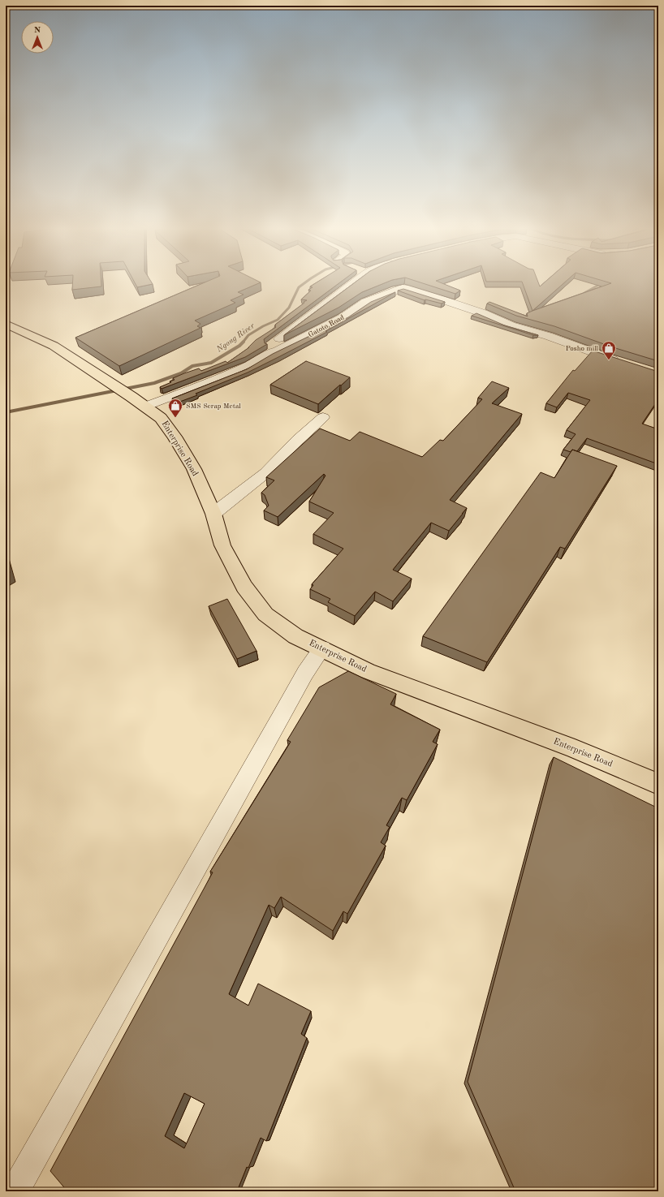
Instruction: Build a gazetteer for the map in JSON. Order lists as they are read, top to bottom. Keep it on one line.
{"streets":{"main road":["Enterprise Road"],"street":["Gatoto Road"]},"crossings":[["Gatoto Road","Enterprise Road"]],"water":["Ngong River"],"places":{"shop":["Posho mill","SMS Scrap Metal"]},"north":"top"}
